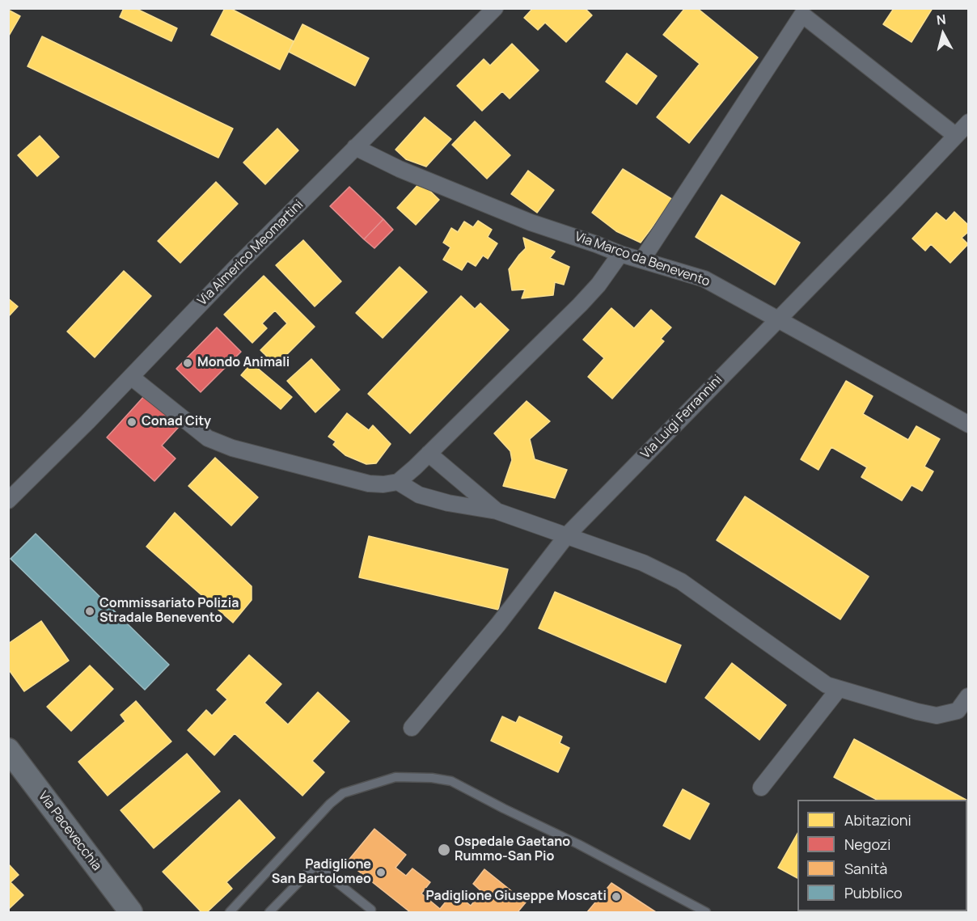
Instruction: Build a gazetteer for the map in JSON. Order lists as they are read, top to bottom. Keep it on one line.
{"streets":{"street":["Via Almerico Meomartini","Via Marco da Benevento","Via Luigi Ferrannini","Via Pacevecchia"]},"crossings":[["Via Almerico Meomartini","Via Marco da Benevento"],["Via Marco da Benevento","Via Luigi Ferrannini"]],"places":["Mondo Animali","Conad City","Commissariato Polizia Stradale Benevento","Ospedale Gaetano Rummo-San Pio","Padiglione San Bartolomeo","Padiglione Giuseppe Moscati"],"legend":["Abitazioni","Negozi","Sanità","Pubblico"],"north":"top"}
